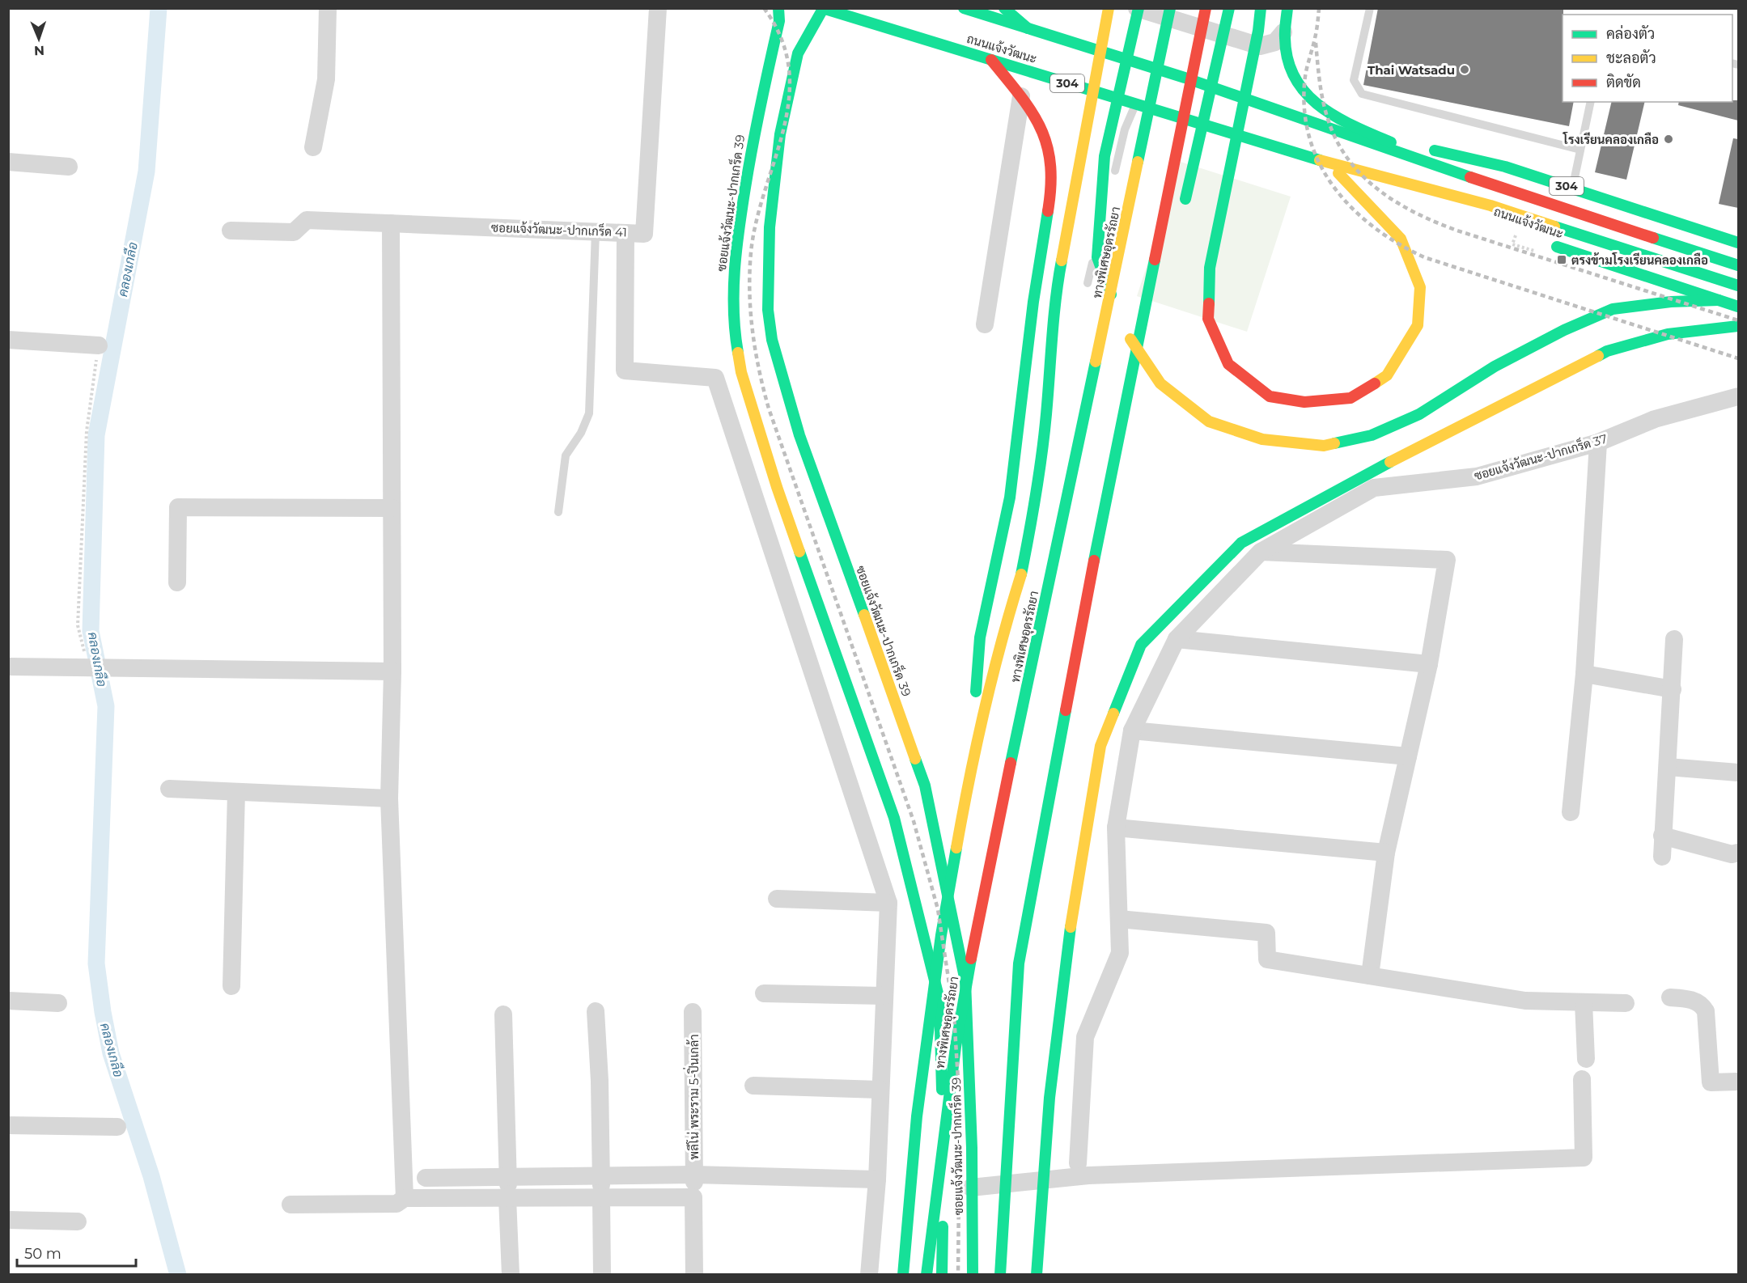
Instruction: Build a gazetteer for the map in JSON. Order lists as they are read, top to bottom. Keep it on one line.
{"streets":{"main road":["ถนนแจ้งวัฒนะ","304","ซอยแจ้งวัฒนะ-ปากเกร็ด 39","ทางพิเศษอุดรรัถยา"],"street":["ซอยแจ้งวัฒนะ-ปากเกร็ด 41","ซอยแจ้งวัฒนะ-ปากเกร็ด 37","พลีโน่ พระราม 5-ปิ่นเกล้า"]},"crossings":[["ถนนแจ้งวัฒนะ","ซอยแจ้งวัฒนะ-ปากเกร็ด 39"]],"water":["คลองเกลือ"],"places":{"other":["Thai Watsadu","โรงเรียนคลองเกลือ"],"transit":["ตรงข้ามโรงเรียนคลองเกลือ"]},"legend":["คล่องตัว","ชะลอตัว","ติดขัด"],"scale_bar":"50 m","north":"bottom"}
